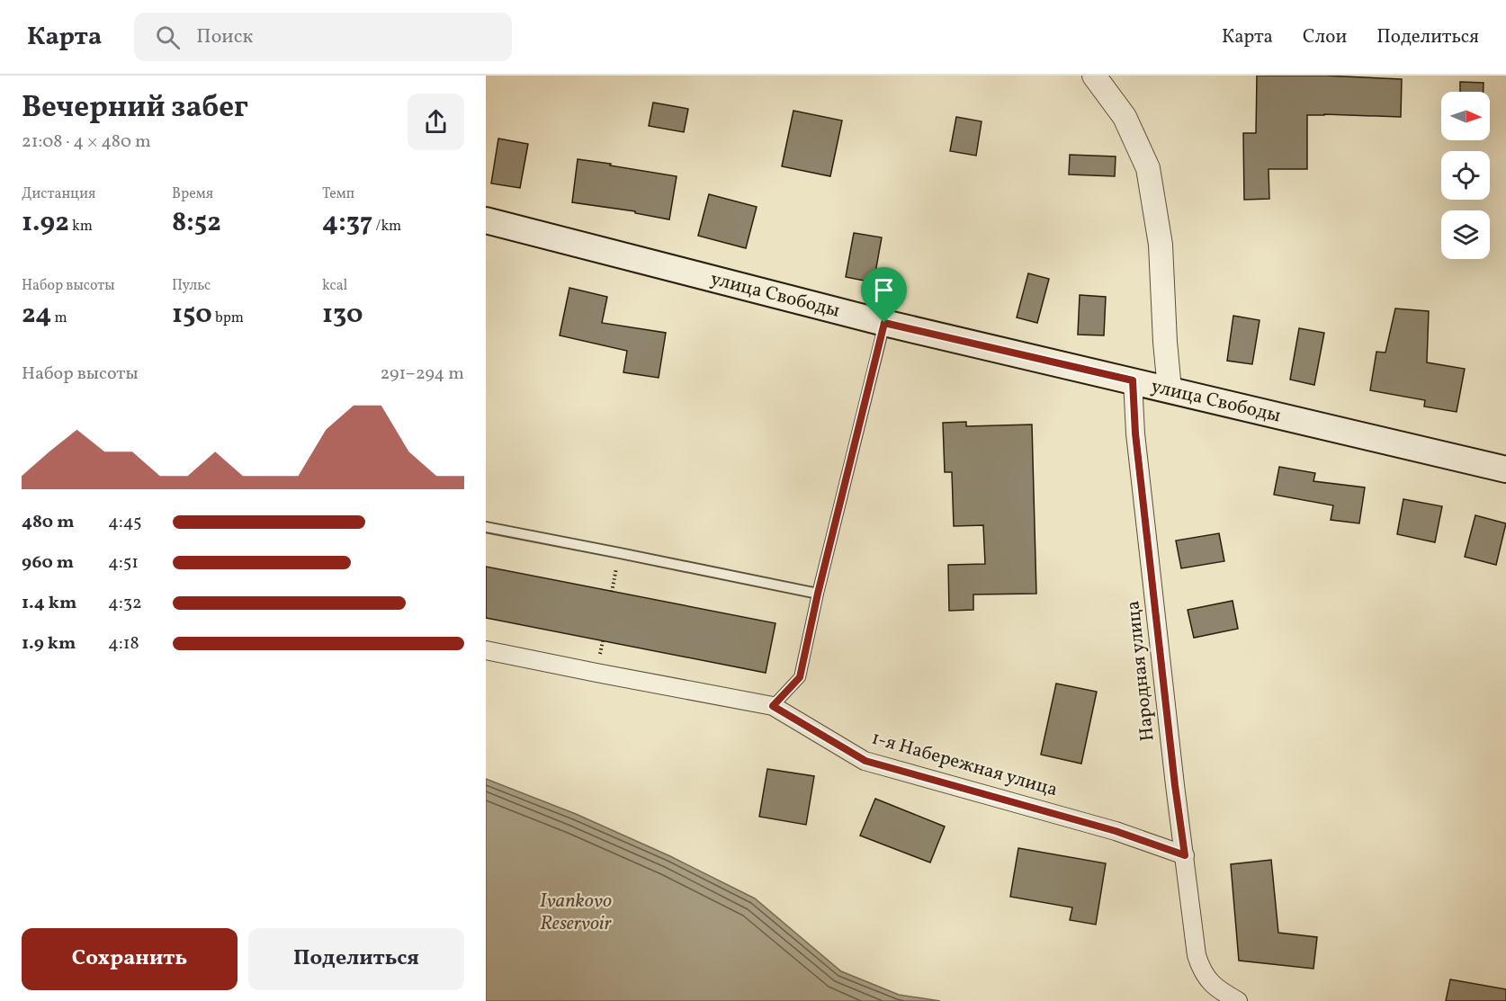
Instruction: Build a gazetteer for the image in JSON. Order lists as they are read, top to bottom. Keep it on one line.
{"streets":{"main road":["улица Свободы"],"street":["Народная улица","1-я Набережная улица"]},"crossings":[["улица Свободы","Народная улица"],["Народная улица","1-я Набережная улица"]],"water":["Ivankovo Reservoir"],"north":"right","page":{"header":"Карта","search":"Поиск","nav":["Карта","Слои","Поделиться"],"heading":["Вечерний забег","21:08 · 4 × 480 m"],"stats":[["Дистанция","1.92 km"],["Время","8:52"],["Темп","4:37 /km"],["Набор высоты","24 m"],["Пульс","150 bpm"],["kcal","130"]],"chart":["Набор высоты","291–294 m"],"list":[{"name":"480 m","note":"4:45"},{"name":"960 m","note":"4:51"},{"name":"1.4 km","note":"4:32"},{"name":"1.9 km","note":"4:18"}],"buttons":["Сохранить","Поделиться"]}}
